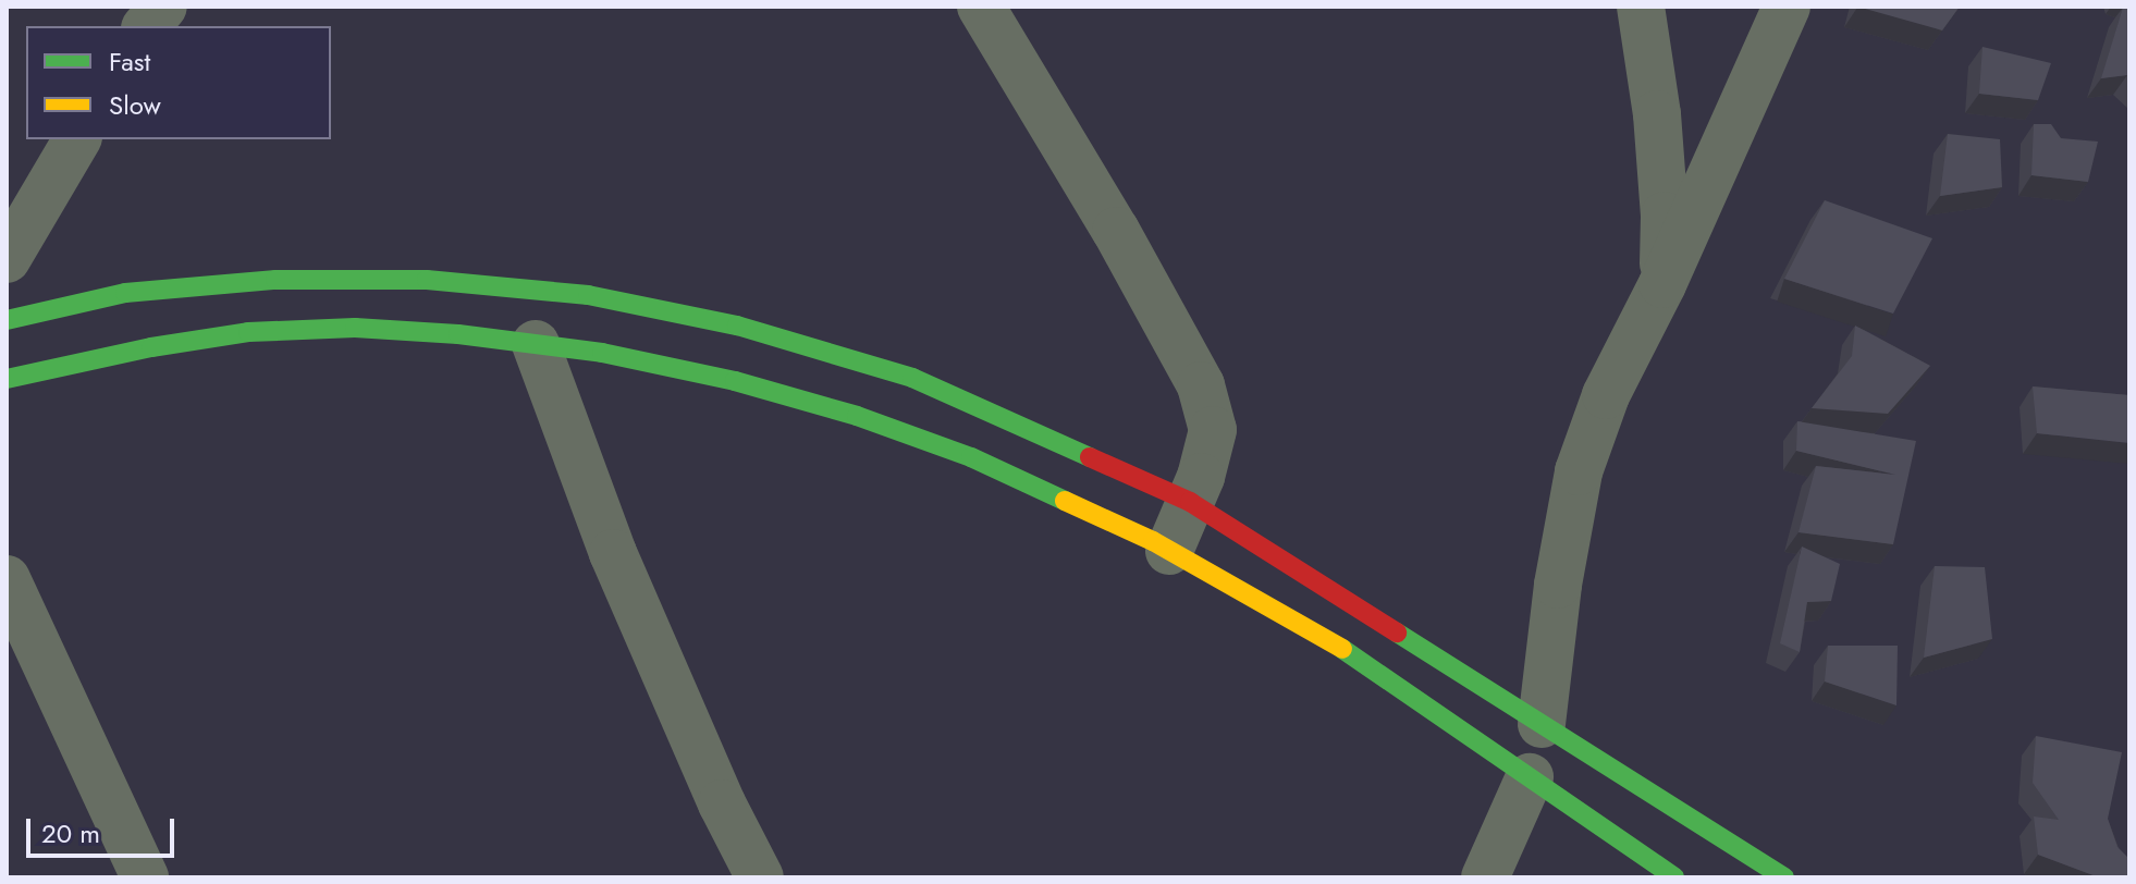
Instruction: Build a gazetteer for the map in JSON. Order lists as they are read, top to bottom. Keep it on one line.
{"legend":["Fast","Slow"],"scale_bar":"20 m"}
